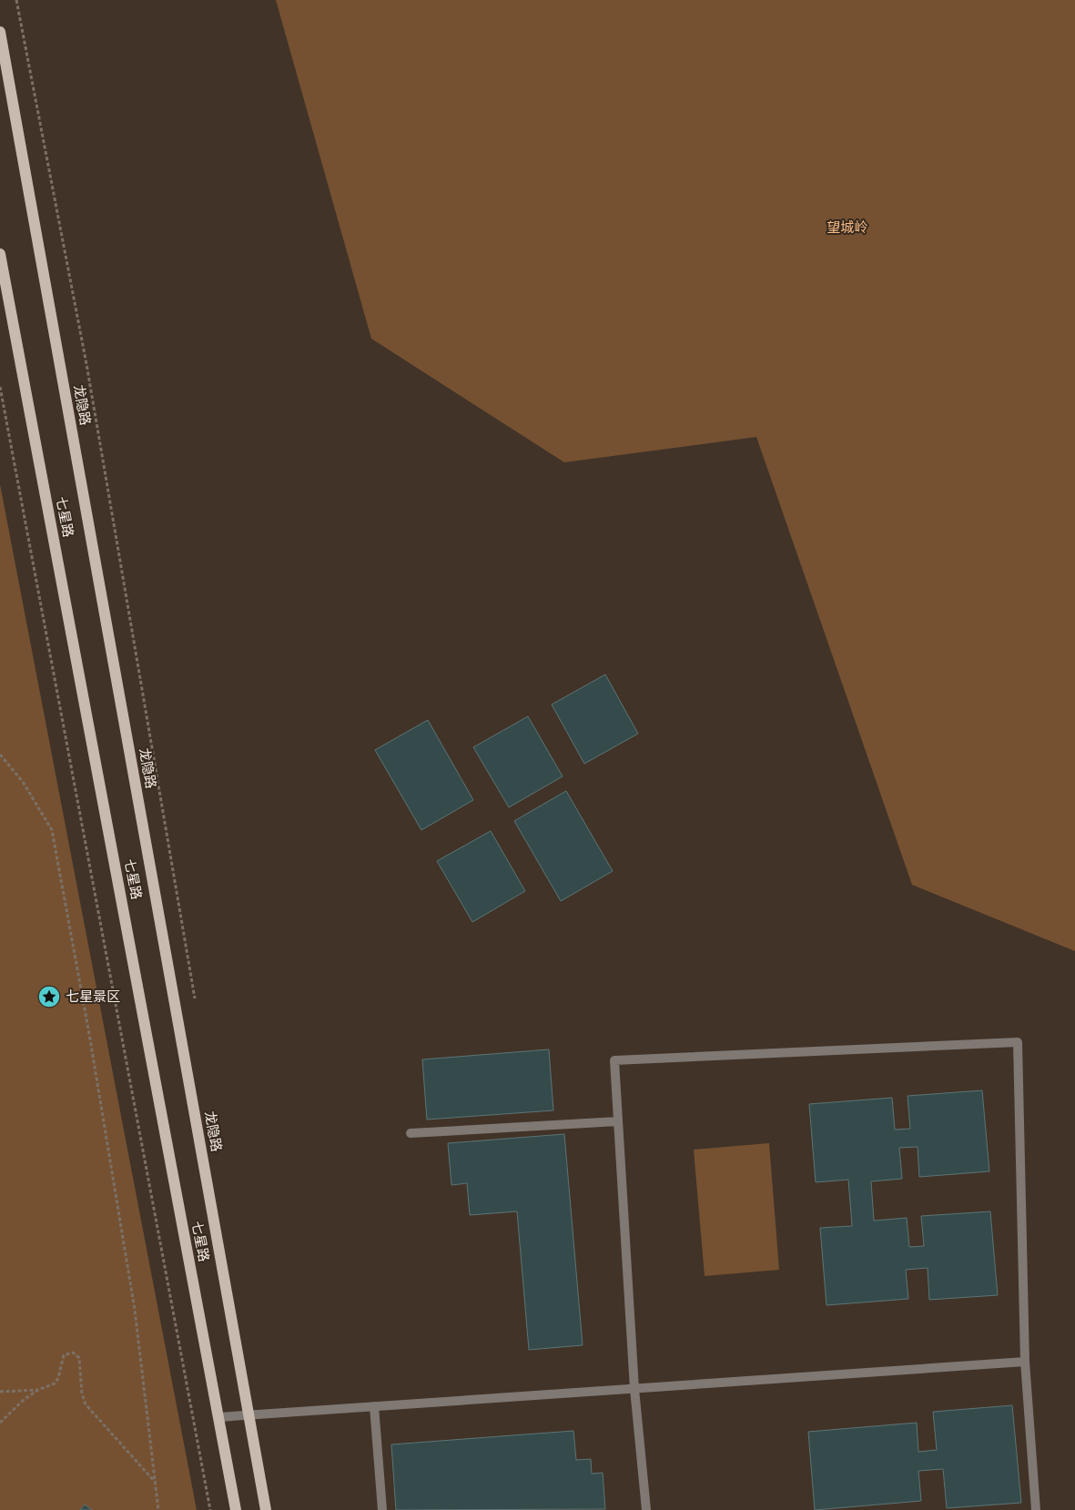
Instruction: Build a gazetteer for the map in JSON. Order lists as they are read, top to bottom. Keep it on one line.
{"streets":{"main road":["龙隐路","七星路"]},"parks":["望城岭"],"places":{"place":["七星景区"]}}
